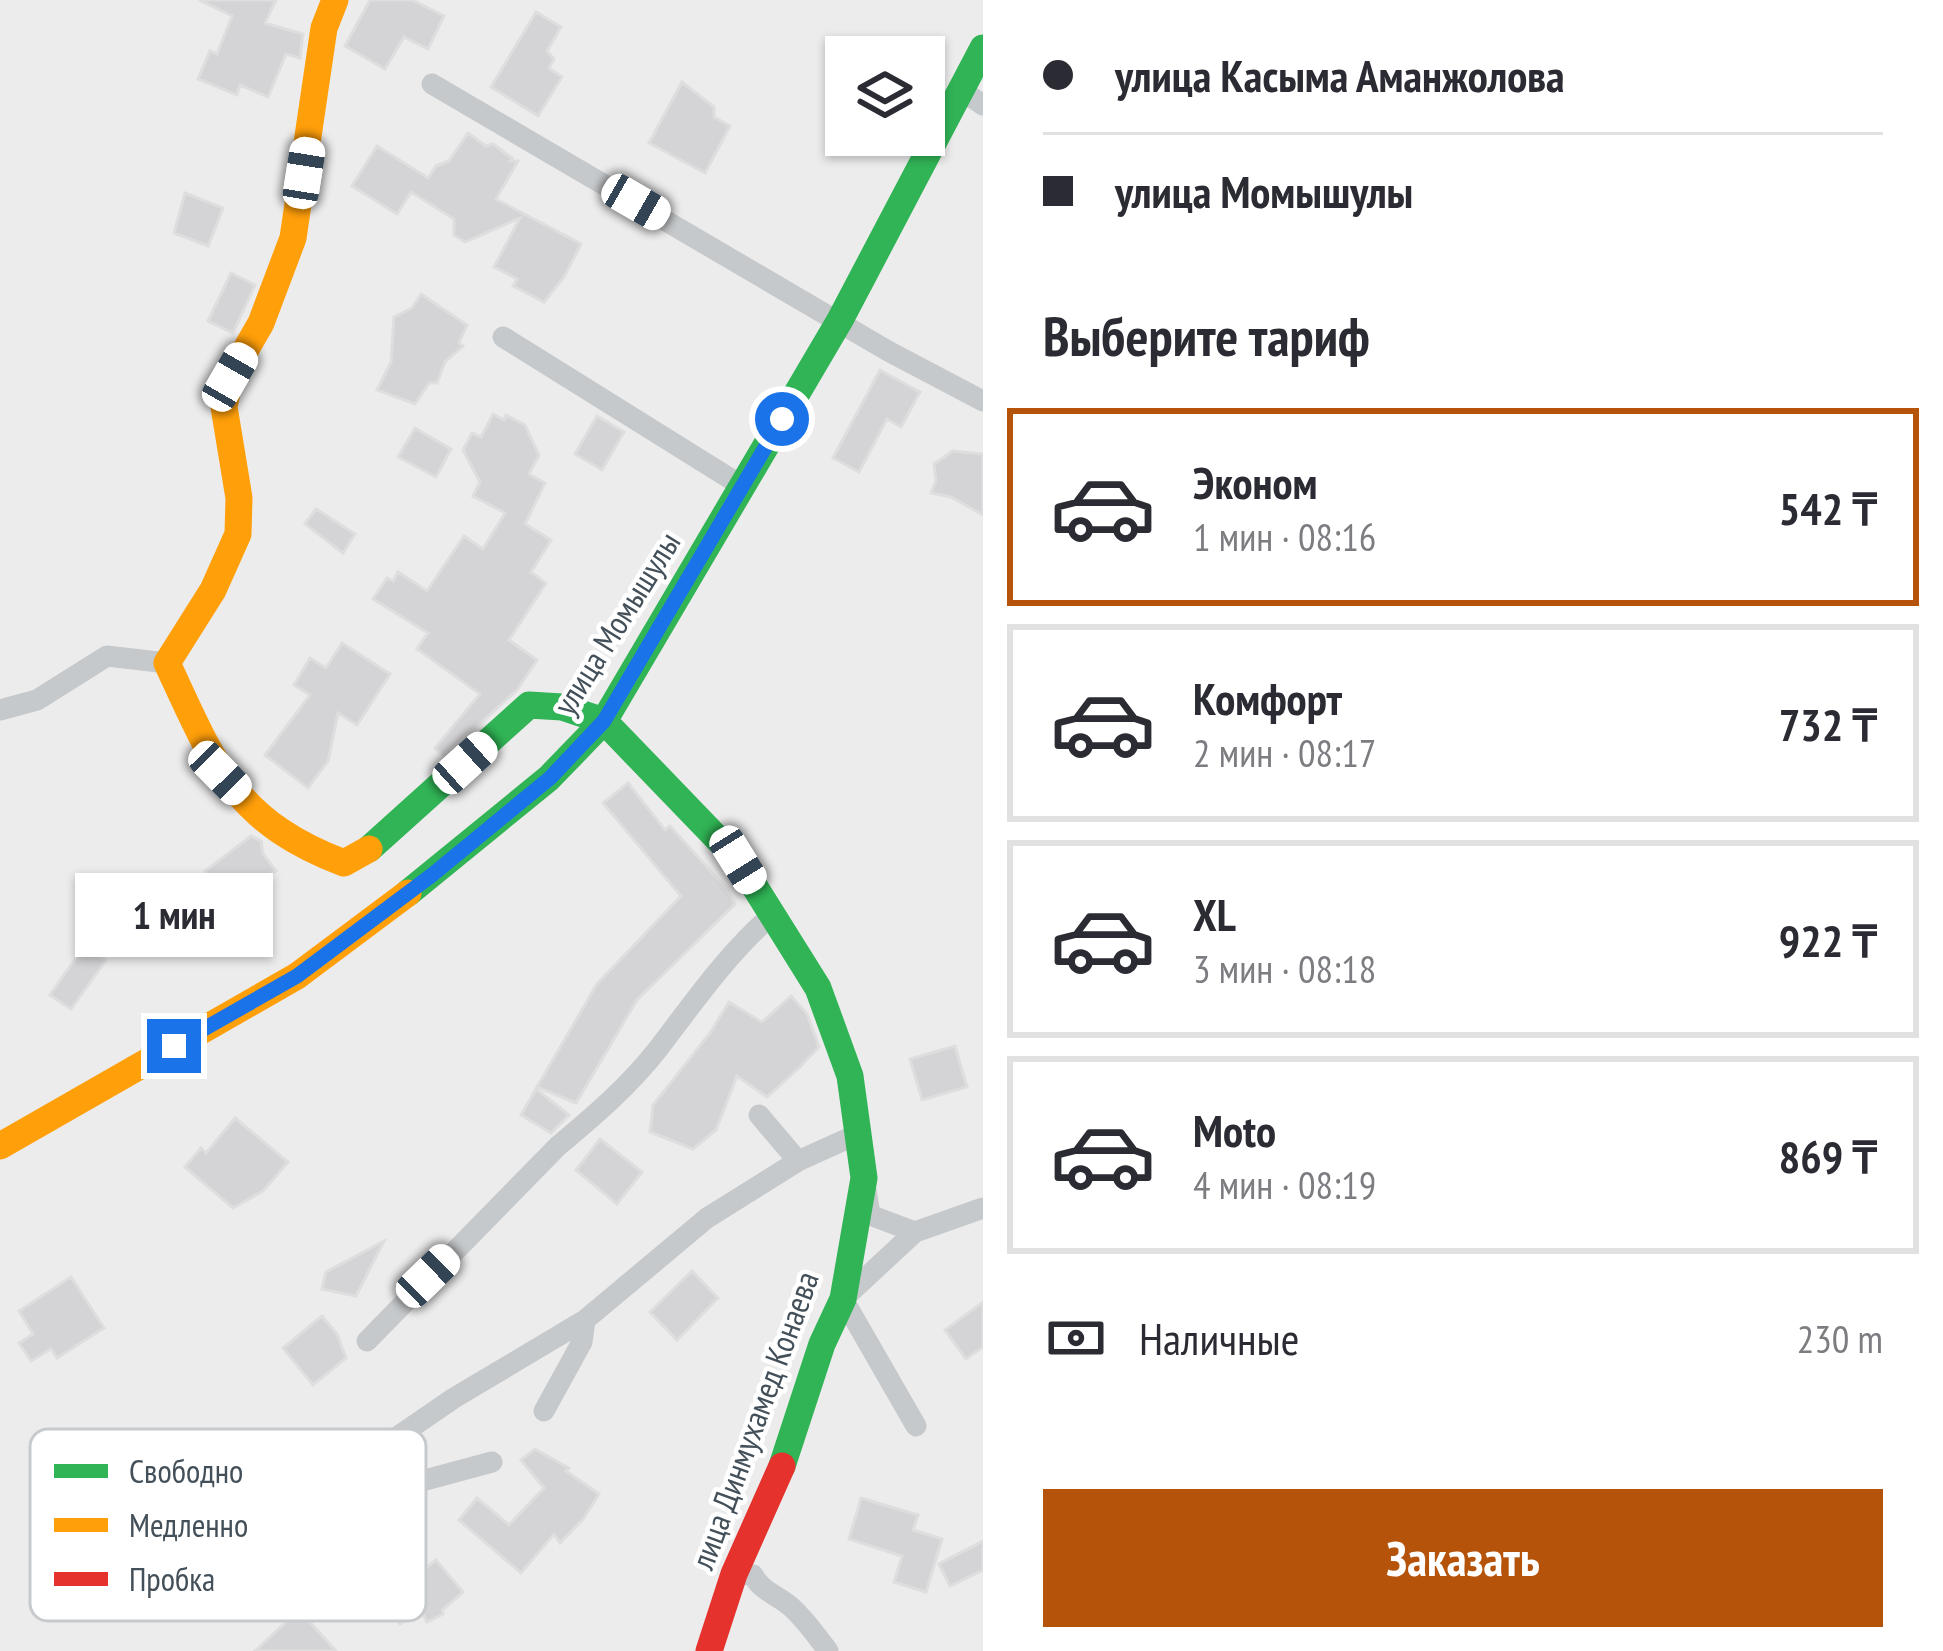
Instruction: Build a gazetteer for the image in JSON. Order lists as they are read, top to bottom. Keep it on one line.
{"streets":{"street":["улица Момышулы","лица Динмухамед Конаева"]},"crossings":[["улица Момышулы","лица Динмухамед Конаева"]],"legend":["Свободно","Медленно","Пробка"],"page":{"banner":["улица Касыма Аманжолова","улица Момышулы"],"heading":"Выберите тариф","list":[{"name":"Эконом","note":"1 мин · 08:16","value":"542 ₸"},{"name":"Комфорт","note":"2 мин · 08:17","value":"732 ₸"},{"name":"XL","note":"3 мин · 08:18","value":"922 ₸"},{"name":"Moto","note":"4 мин · 08:19","value":"869 ₸"}],"bubble":"1 мин","pay":["Наличные","230 m"],"buttons":"Заказать"}}
